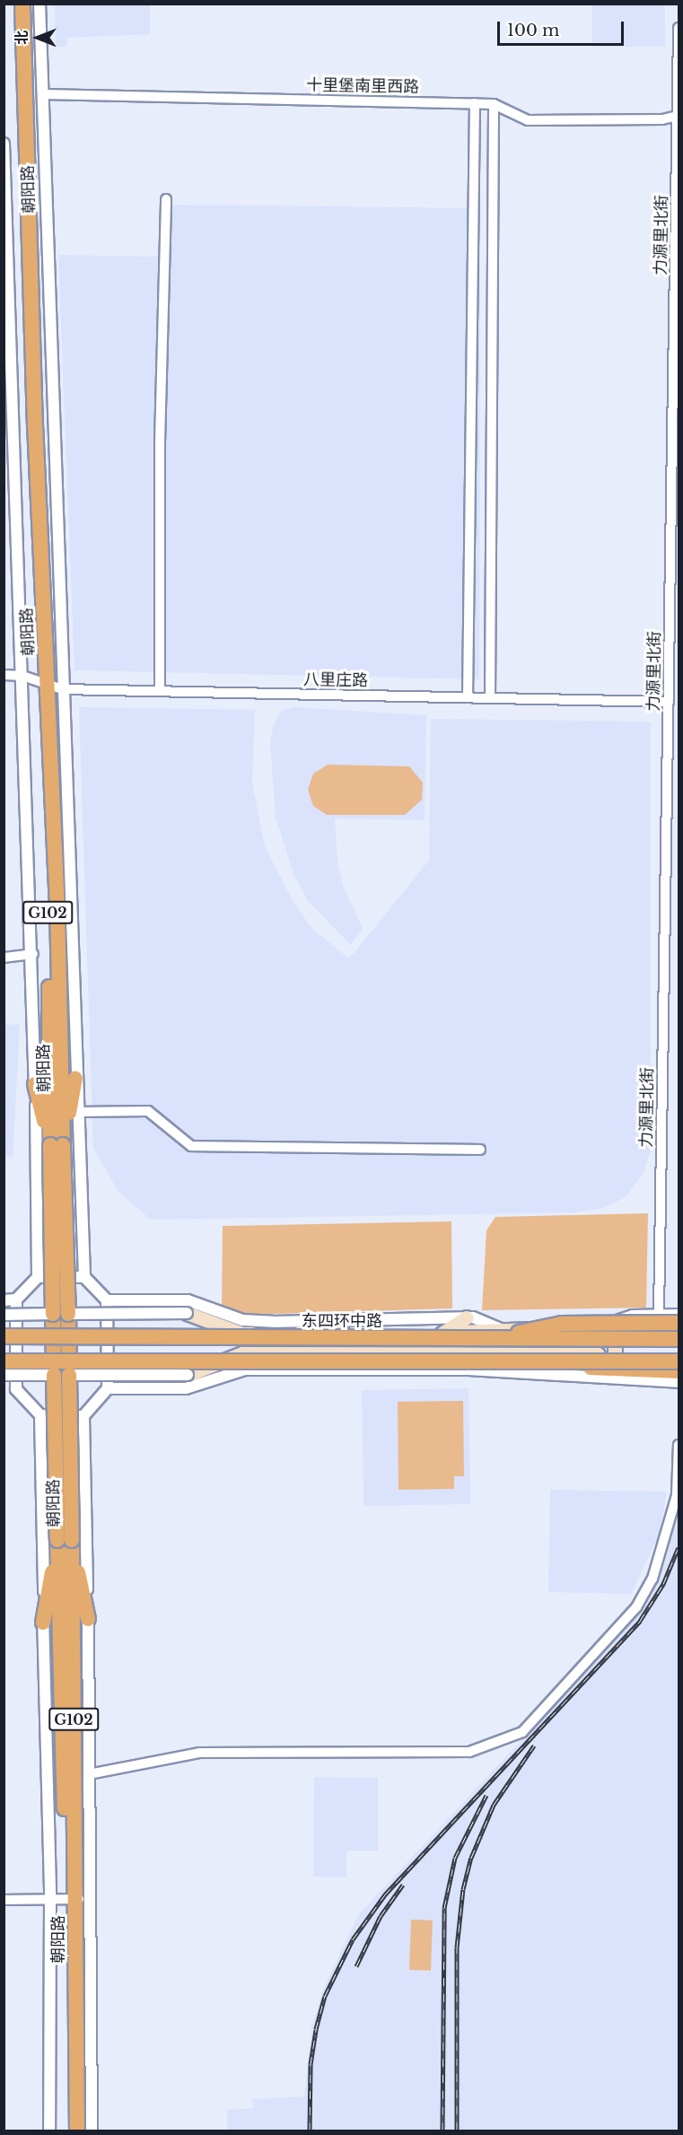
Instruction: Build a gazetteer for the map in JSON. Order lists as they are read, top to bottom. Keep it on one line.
{"streets":{"highway":["朝阳路","G102","东四环中路"],"street":["十里堡南里西路","力源里北街","八里庄路"]},"crossings":[["十里堡南里西路","朝阳路"],["十里堡南里西路","力源里北街"],["朝阳路","八里庄路"],["朝阳路","东四环中路"],["力源里北街","八里庄路"],["力源里北街","东四环中路"]],"scale_bar":"100 m","north":"left"}
